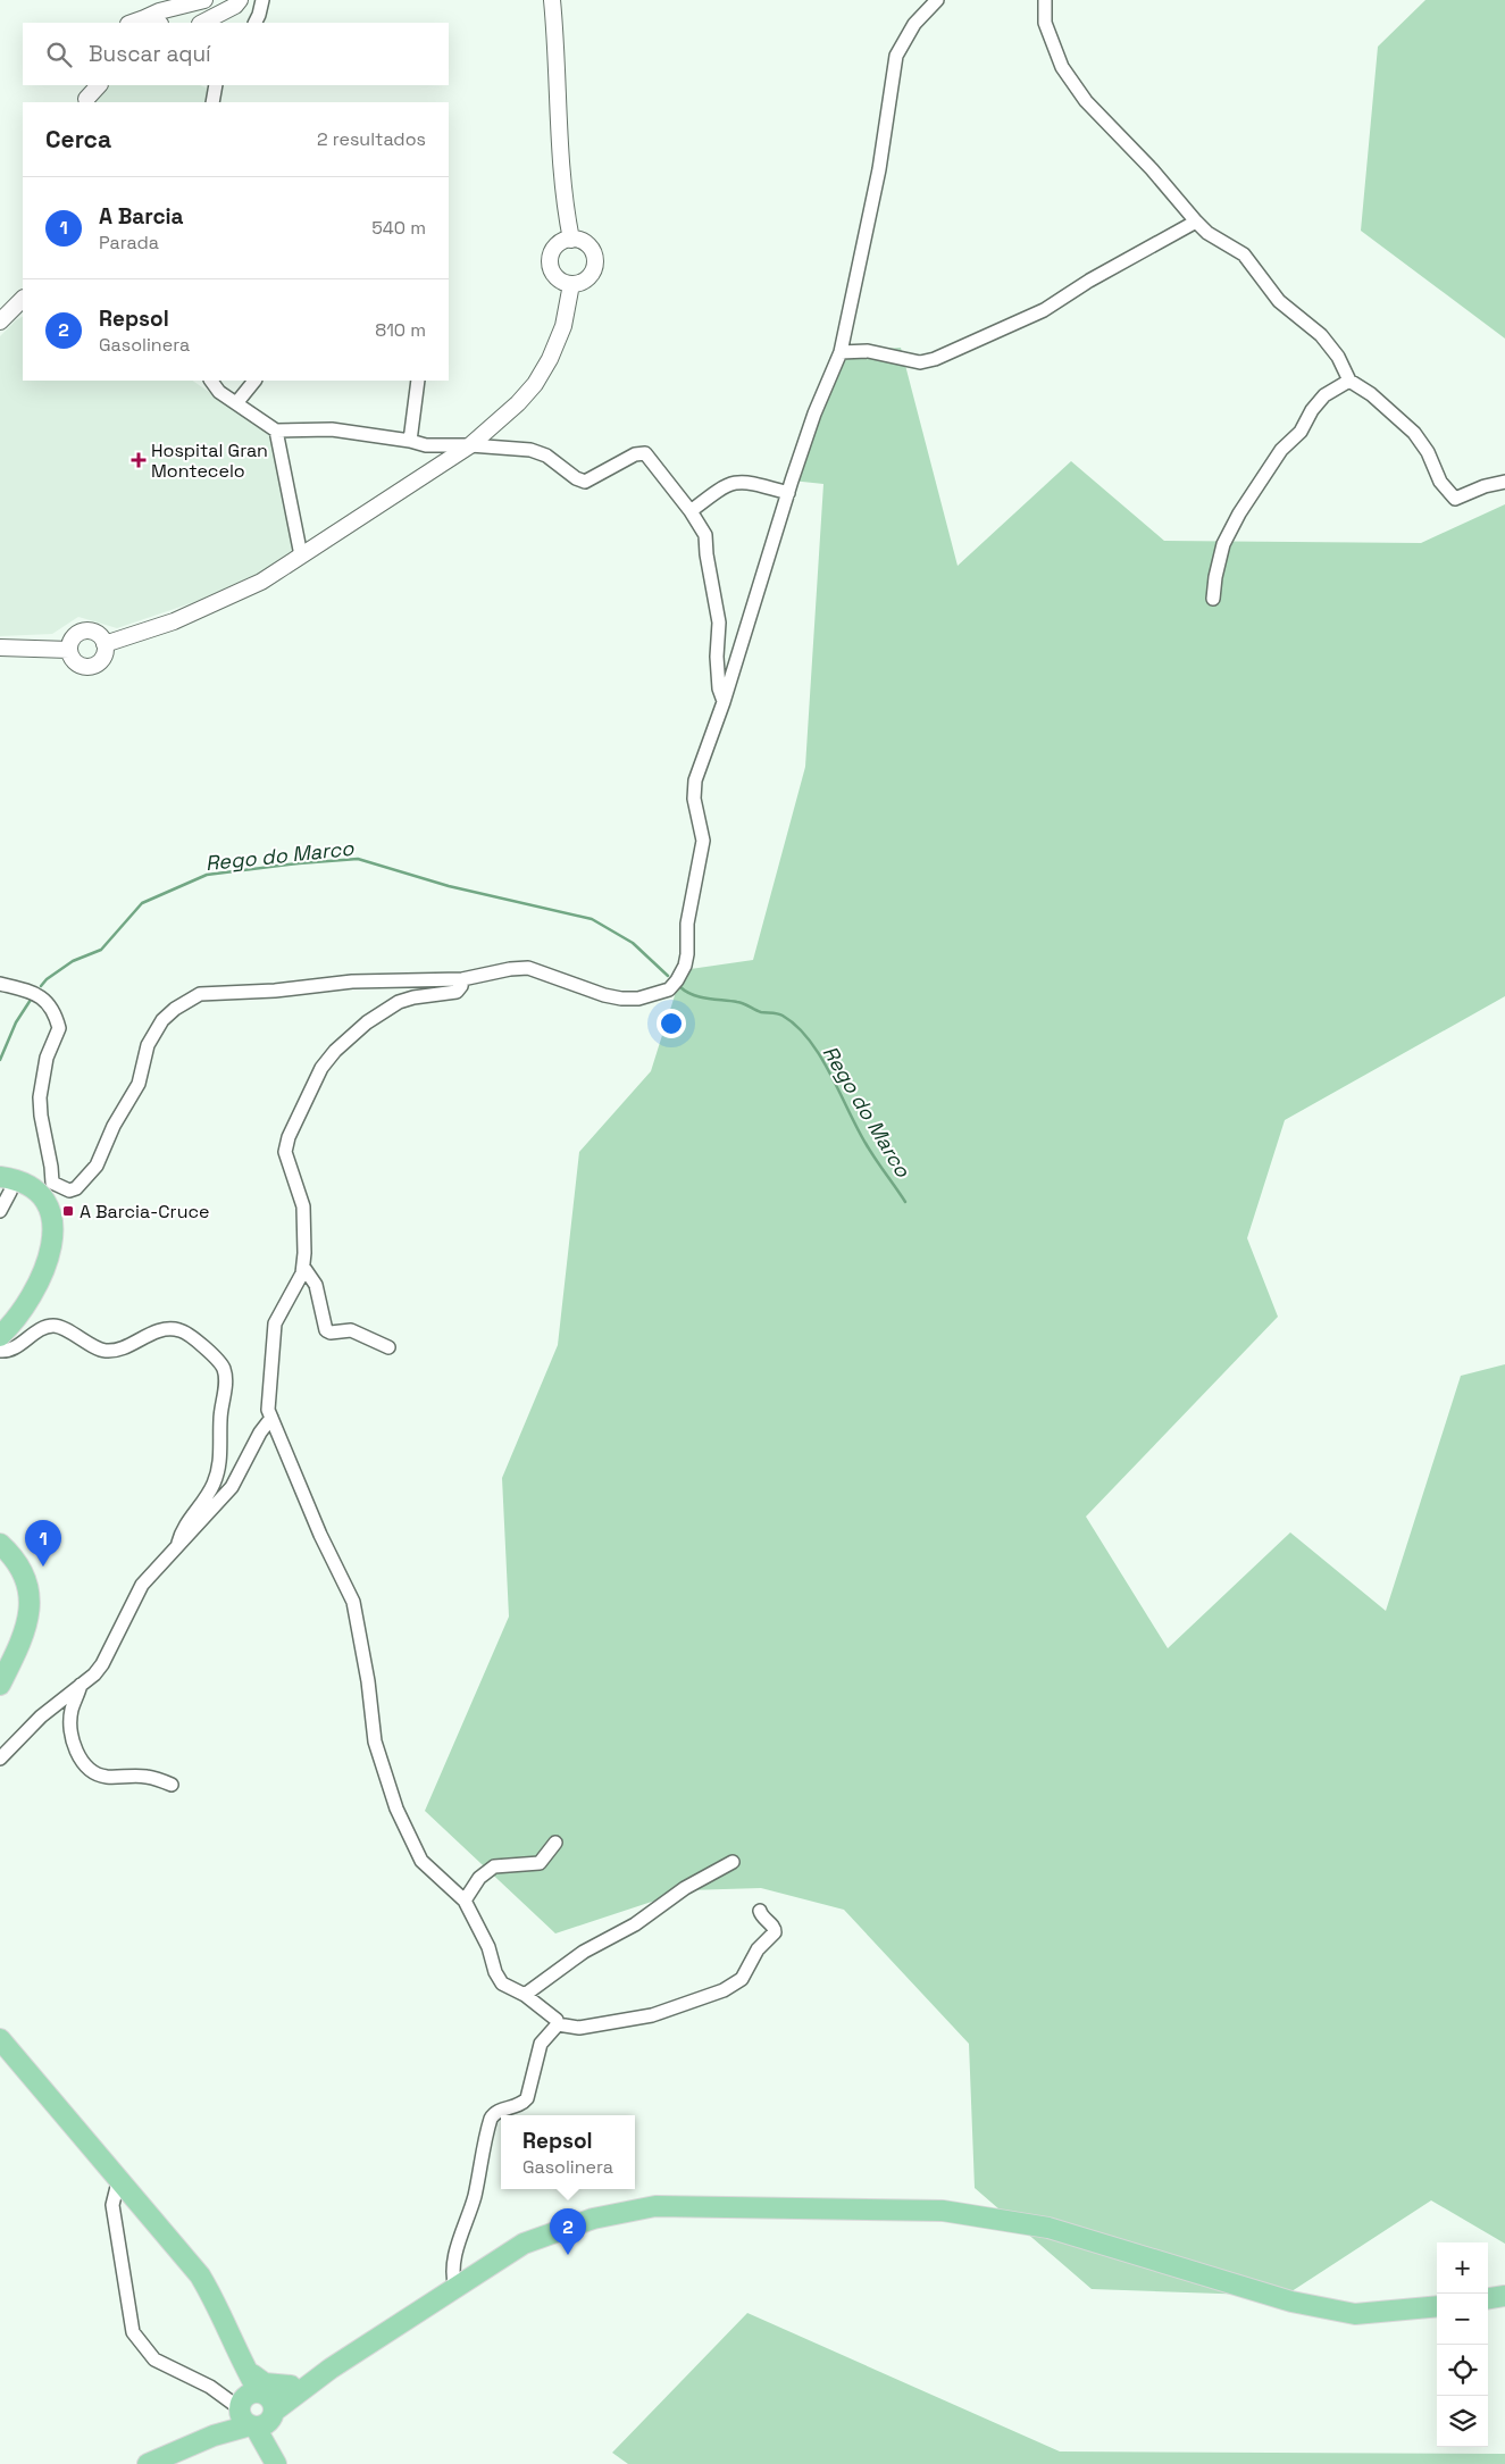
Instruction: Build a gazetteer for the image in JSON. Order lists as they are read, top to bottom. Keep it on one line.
{"water":["Rego do Marco"],"places":{"health":["Hospital Gran Montecelo"],"transit":["A Barcia-Cruce"]},"page":{"search":"Buscar aquí","heading":["Cerca","2 resultados"],"list":[{"mark":"1","name":"A Barcia","note":"Parada","value":"540 m"},{"mark":"2","name":"Repsol","note":"Gasolinera","value":"810 m"}],"pins":["1","2"],"popup":["Repsol","Gasolinera"],"map_buttons":["+","−"]}}
